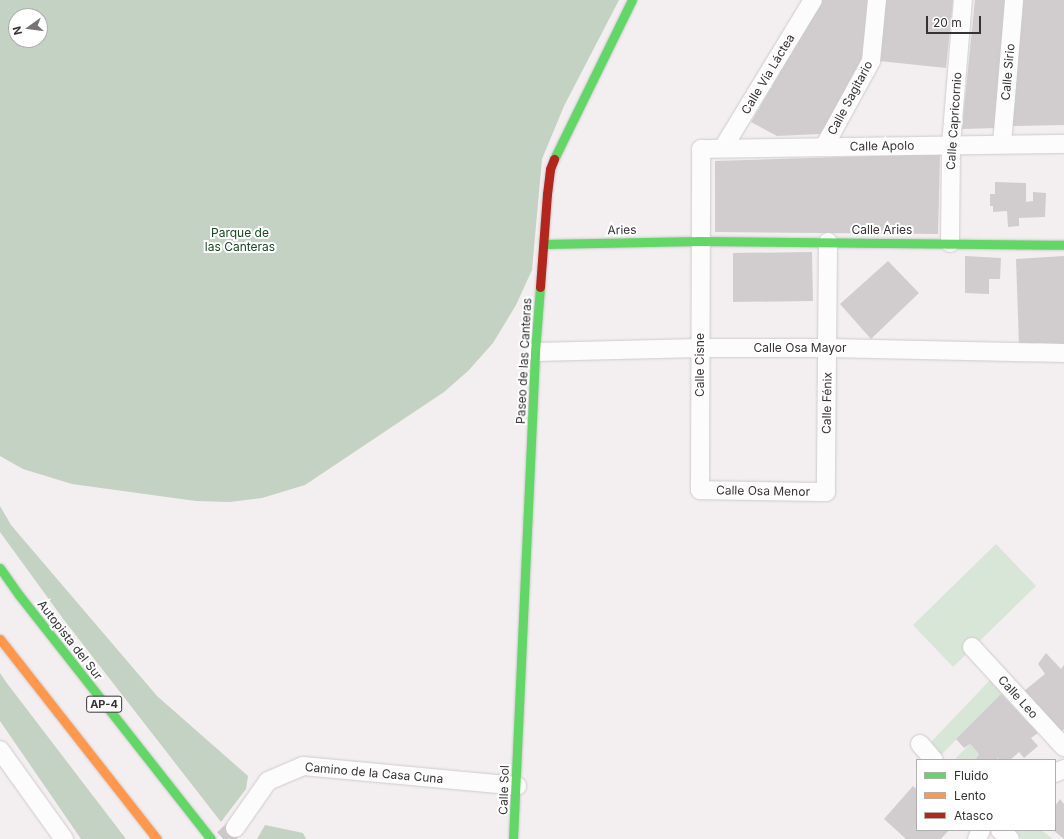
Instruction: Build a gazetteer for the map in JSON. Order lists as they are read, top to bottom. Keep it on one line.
{"streets":{"main road":["Aries","Calle Aries","Paseo de las Canteras","Autopista del Sur","AP-4","Calle Sol"],"street":["Calle Sirio","Calle Vía Láctea","Calle Sagitario","Calle Capricornio","Calle Apolo","Calle Osa Mayor","Calle Cisne","Calle Fénix","Calle Osa Menor","Calle Leo","Camino de la Casa Cuna"]},"crossings":[["Calle Sirio","Calle Apolo"],["Calle Vía Láctea","Calle Apolo"],["Calle Sagitario","Calle Apolo"],["Calle Capricornio","Calle Apolo"],["Calle Capricornio","Calle Aries"],["Calle Apolo","Calle Cisne"],["Aries","Calle Aries"],["Aries","Paseo de las Canteras"],["Aries","Calle Cisne"],["Calle Aries","Calle Cisne"],["Calle Aries","Calle Fénix"],["Calle Osa Mayor","Paseo de las Canteras"],["Calle Osa Mayor","Calle Cisne"],["Calle Osa Mayor","Calle Fénix"],["Paseo de las Canteras","Calle Sol"],["Calle Cisne","Calle Osa Menor"],["Calle Fénix","Calle Osa Menor"],["Camino de la Casa Cuna","Calle Sol"]],"parks":["Parque de las Canteras"],"legend":["Fluido","Lento","Atasco"],"scale_bar":"20 m","north":"left"}
